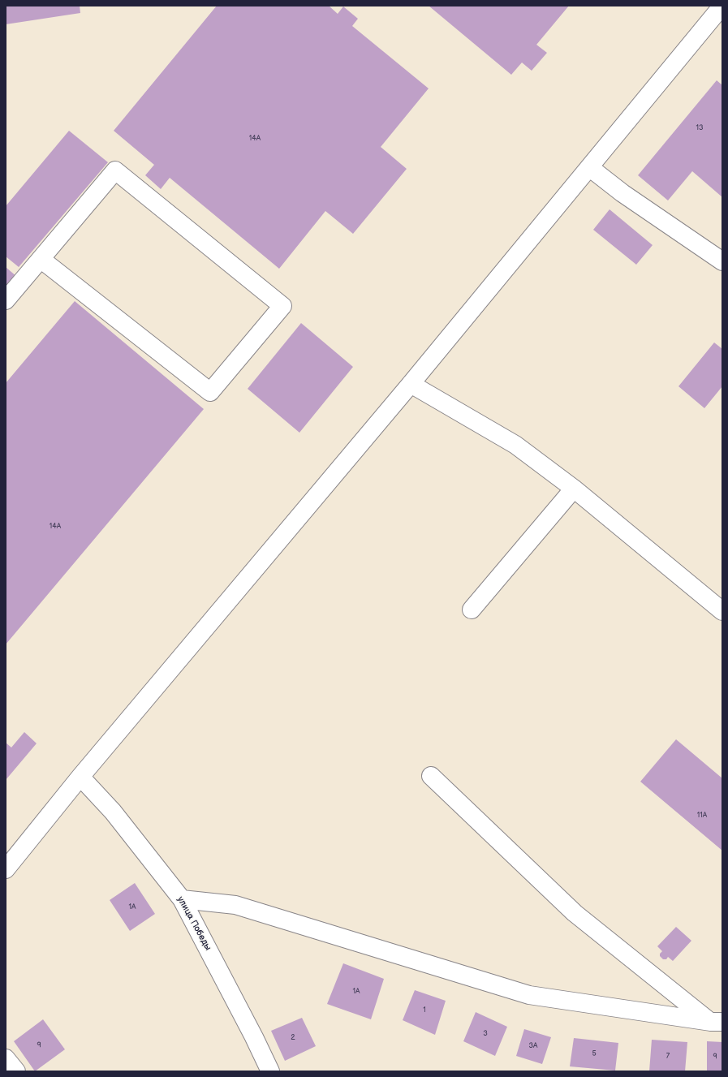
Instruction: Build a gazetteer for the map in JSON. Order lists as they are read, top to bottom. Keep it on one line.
{"streets":{"street":["улица Победы"]},"house_numbers":["13","14А","14А","11А","1А","1А","1","3","2","9","3А","5","7","9"]}
